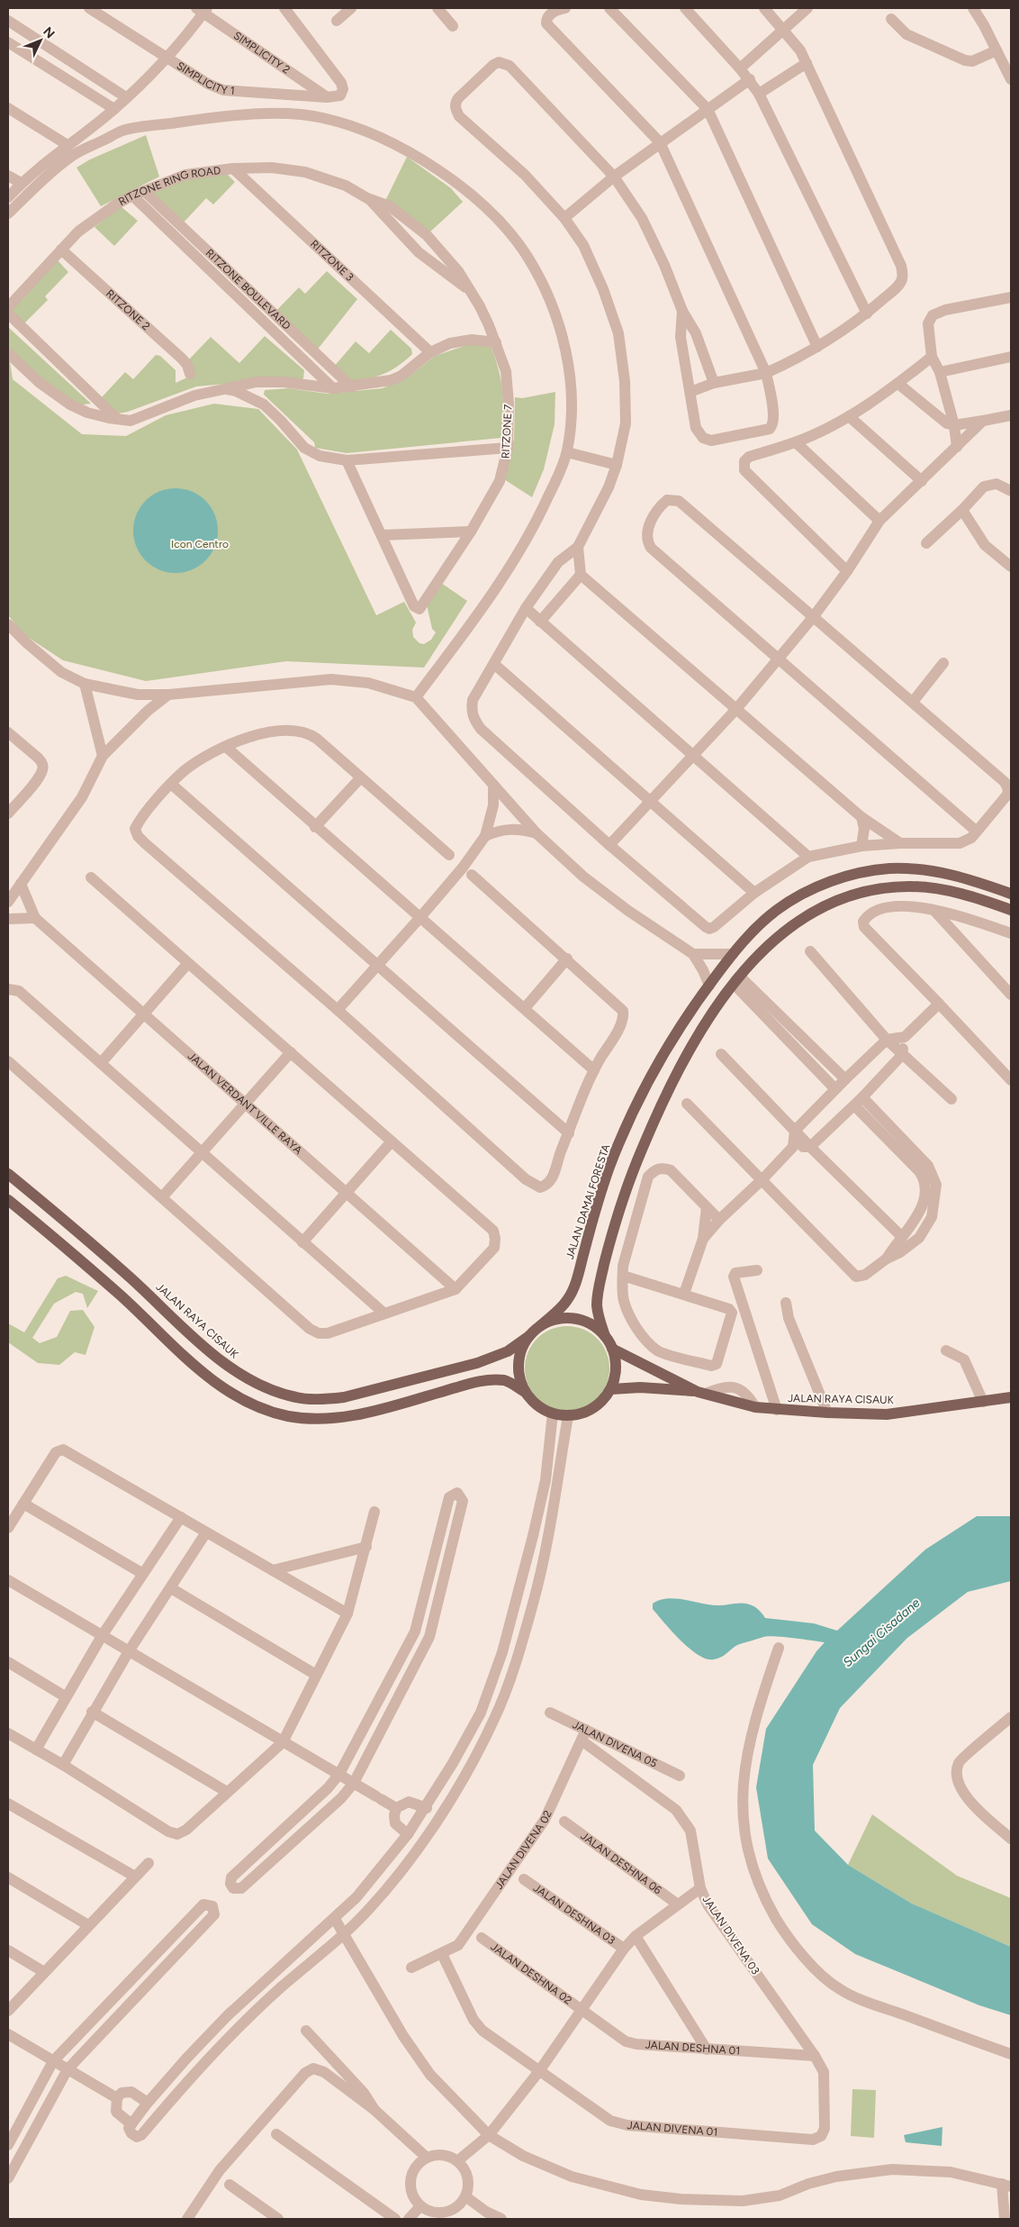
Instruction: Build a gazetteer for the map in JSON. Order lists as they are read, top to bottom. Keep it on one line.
{"streets":{"main road":["JALAN DAMAI FORESTA","JALAN RAYA CISAUK"],"street":["SIMPLICITY 2","SIMPLICITY 1","RITZONE RING ROAD","RITZONE 3","RITZONE BOULEVARD","RITZONE 2","RITZONE 7","JALAN VERDANT VILLE RAYA","JALAN DIVENA 05","JALAN DIVENA 02","JALAN DESHNA 06","JALAN DESHNA 03","JALAN DIVENA 03","JALAN DESHNA 02","JALAN DESHNA 01","JALAN DIVENA 01"]},"crossings":[["SIMPLICITY 2","SIMPLICITY 1"],["RITZONE RING ROAD","RITZONE 3"],["RITZONE RING ROAD","RITZONE BOULEVARD"],["RITZONE RING ROAD","RITZONE 2"],["RITZONE RING ROAD","RITZONE 7"],["JALAN DAMAI FORESTA","JALAN RAYA CISAUK"],["JALAN DIVENA 05","JALAN DIVENA 02"],["JALAN DIVENA 05","JALAN DIVENA 03"],["JALAN DIVENA 02","JALAN DIVENA 03"],["JALAN DIVENA 03","JALAN DESHNA 01"],["JALAN DIVENA 03","JALAN DIVENA 01"],["JALAN DESHNA 02","JALAN DESHNA 01"]],"water":["Sungai Cisadane"],"parks":["Icon Centro"],"north":"top right"}
